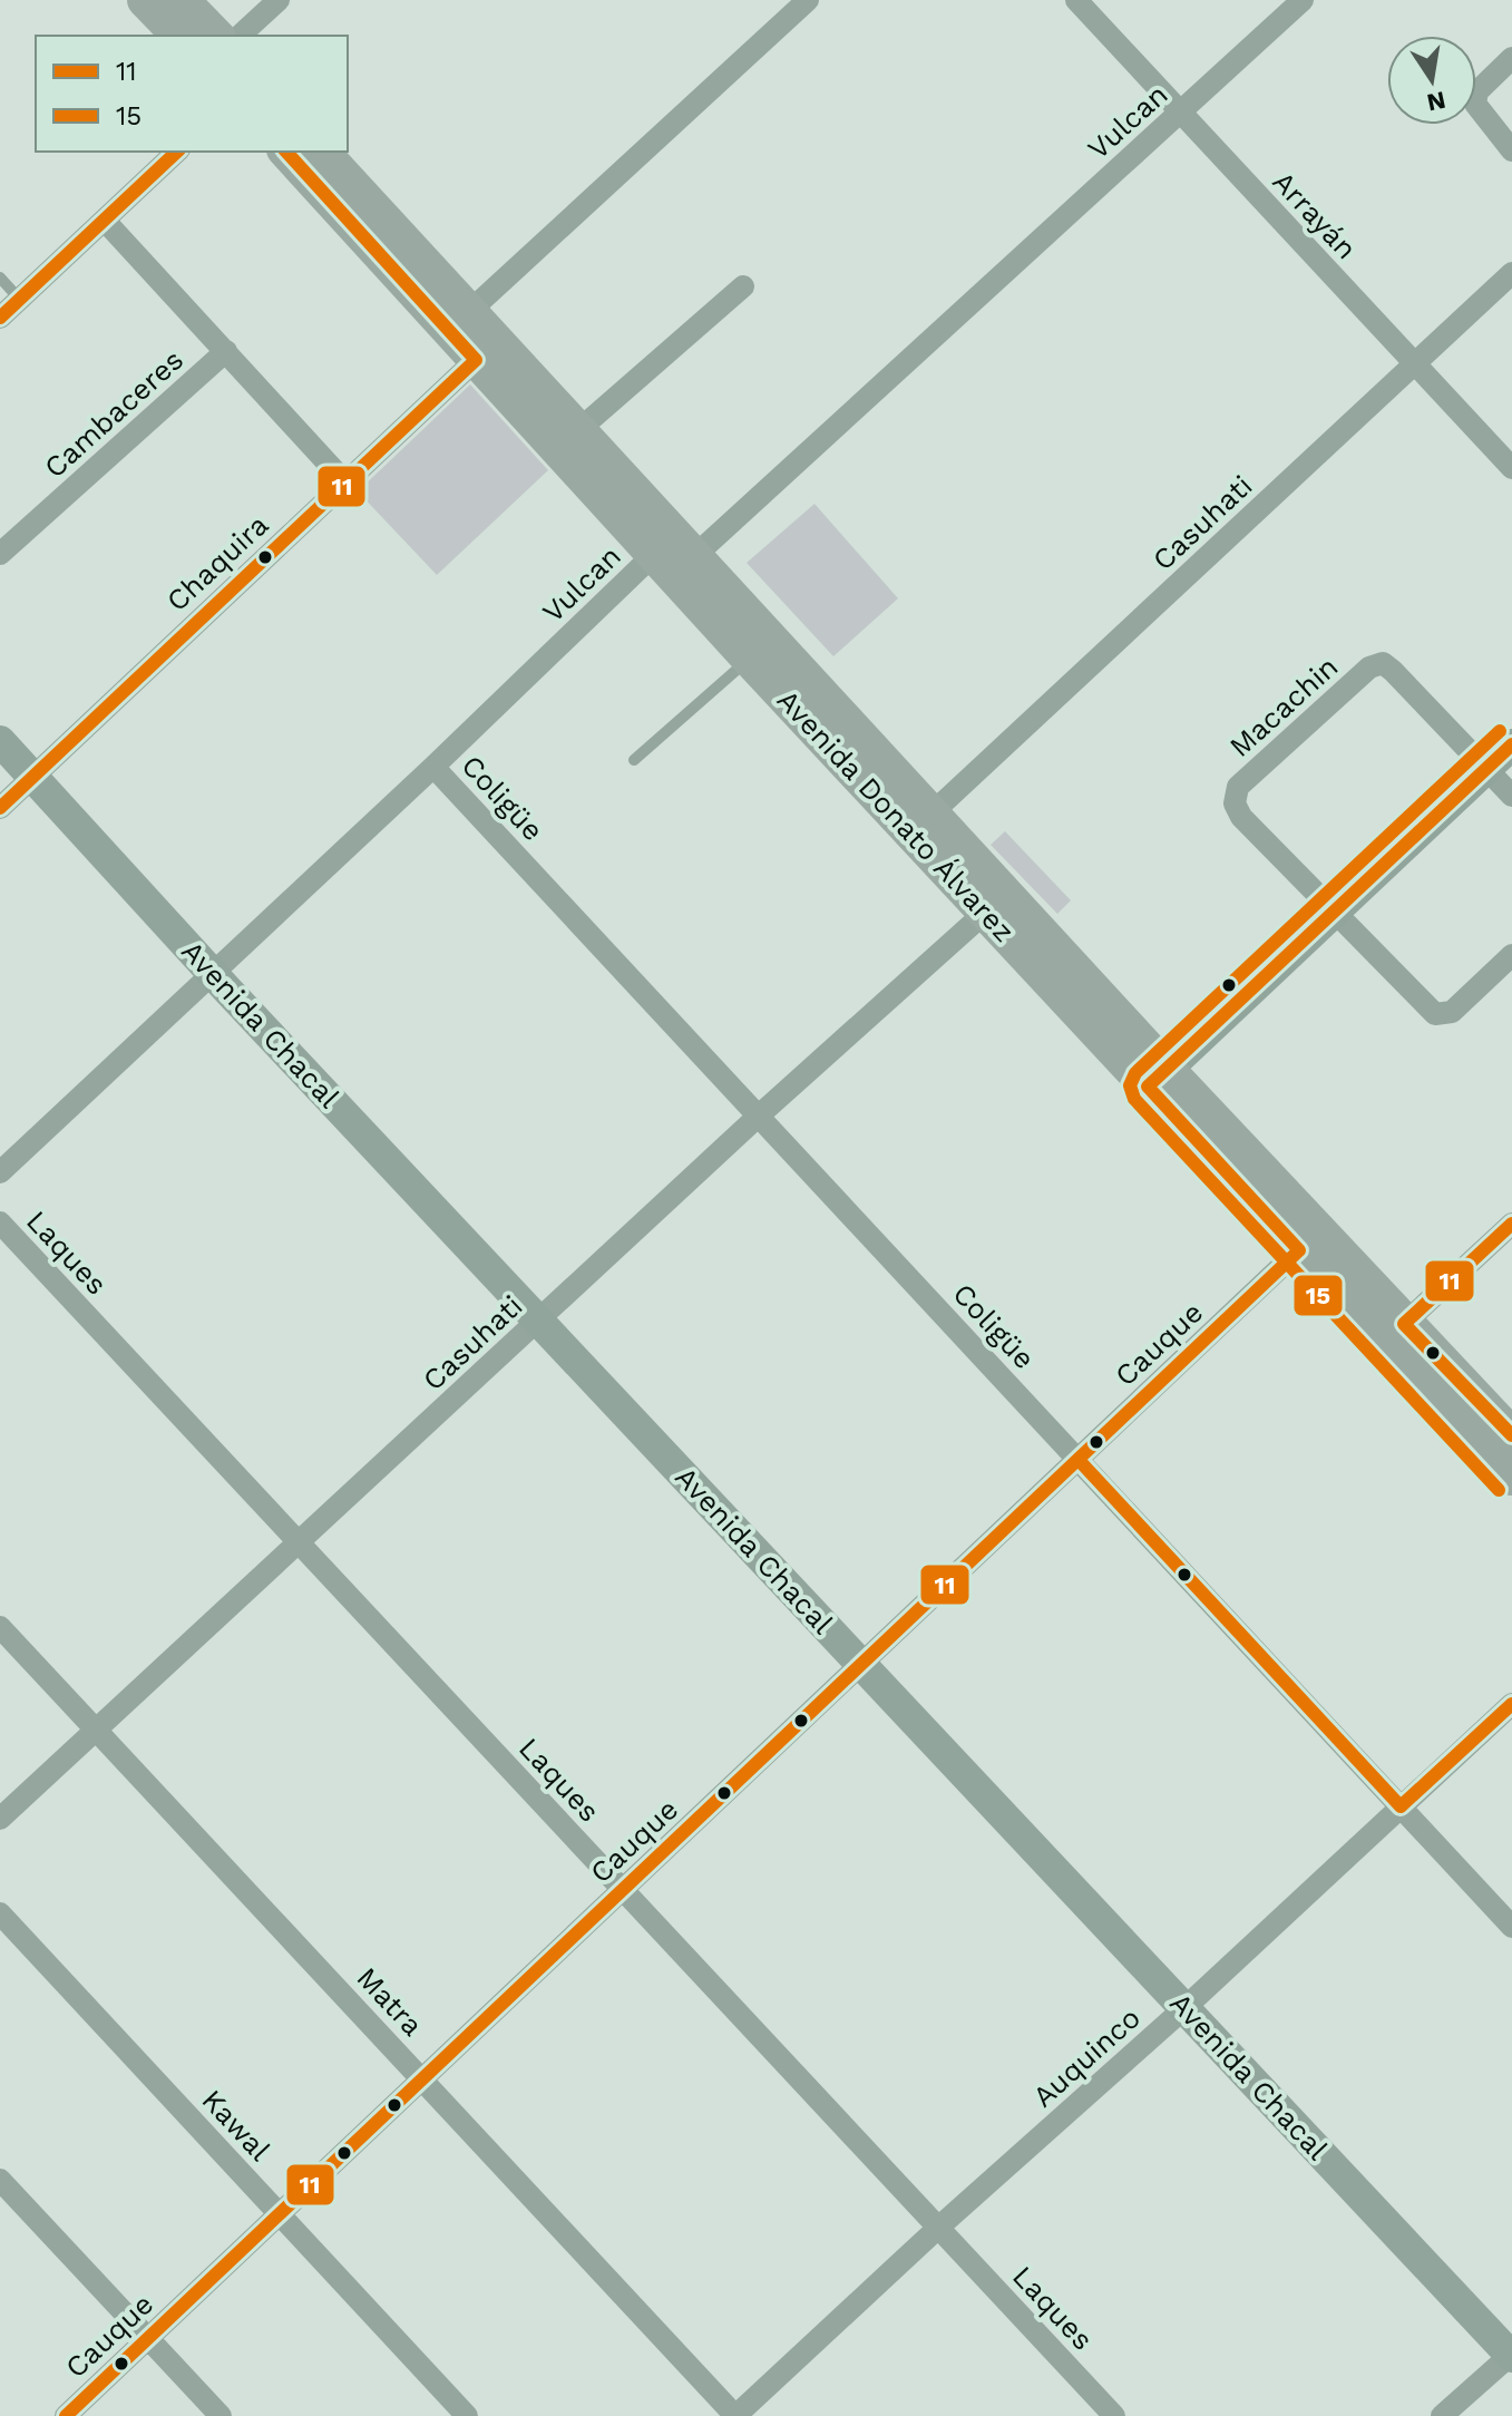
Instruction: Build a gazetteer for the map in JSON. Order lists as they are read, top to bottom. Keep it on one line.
{"streets":{"main road":["Avenida Donato Álvarez","Avenida Chacal"],"street":["Vulcan","Arrayán","Cambaceres","Casuhati","Chaquira","Macachin","Coligüe","Laques","Cauque","Matra","Auquinco","Kawal"]},"crossings":[["Vulcan","Arrayán"],["Vulcan","Coligüe"],["Vulcan","Avenida Donato Álvarez"],["Vulcan","Avenida Chacal"],["Arrayán","Casuhati"],["Casuhati","Coligüe"],["Casuhati","Avenida Donato Álvarez"],["Casuhati","Avenida Chacal"],["Casuhati","Laques"],["Casuhati","Matra"],["Chaquira","Avenida Donato Álvarez"],["Chaquira","Avenida Chacal"],["Coligüe","Cauque"],["Coligüe","Auquinco"],["Avenida Donato Álvarez","Cauque"],["Avenida Chacal","Cauque"],["Avenida Chacal","Auquinco"],["Laques","Cauque"],["Laques","Auquinco"],["Cauque","Matra"],["Cauque","Kawal"],["Matra","Auquinco"]],"lines":["transit line 11","transit line 15"],"legend":["11","15"],"north":"bottom"}
